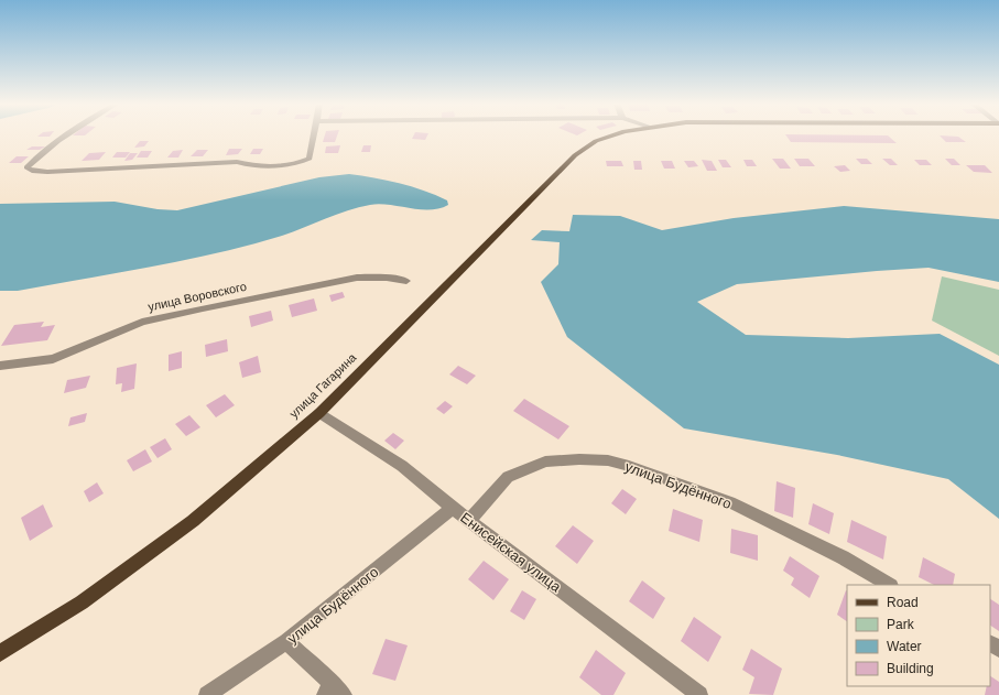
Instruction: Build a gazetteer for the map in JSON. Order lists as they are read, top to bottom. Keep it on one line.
{"streets":{"main road":["улица Гагарина"],"street":["улица Воровского","улица Будённого","Енисейская улица"]},"crossings":[["улица Гагарина","Енисейская улица"],["улица Будённого","Енисейская улица"]],"legend":["Road","Park","Water","Building"]}
